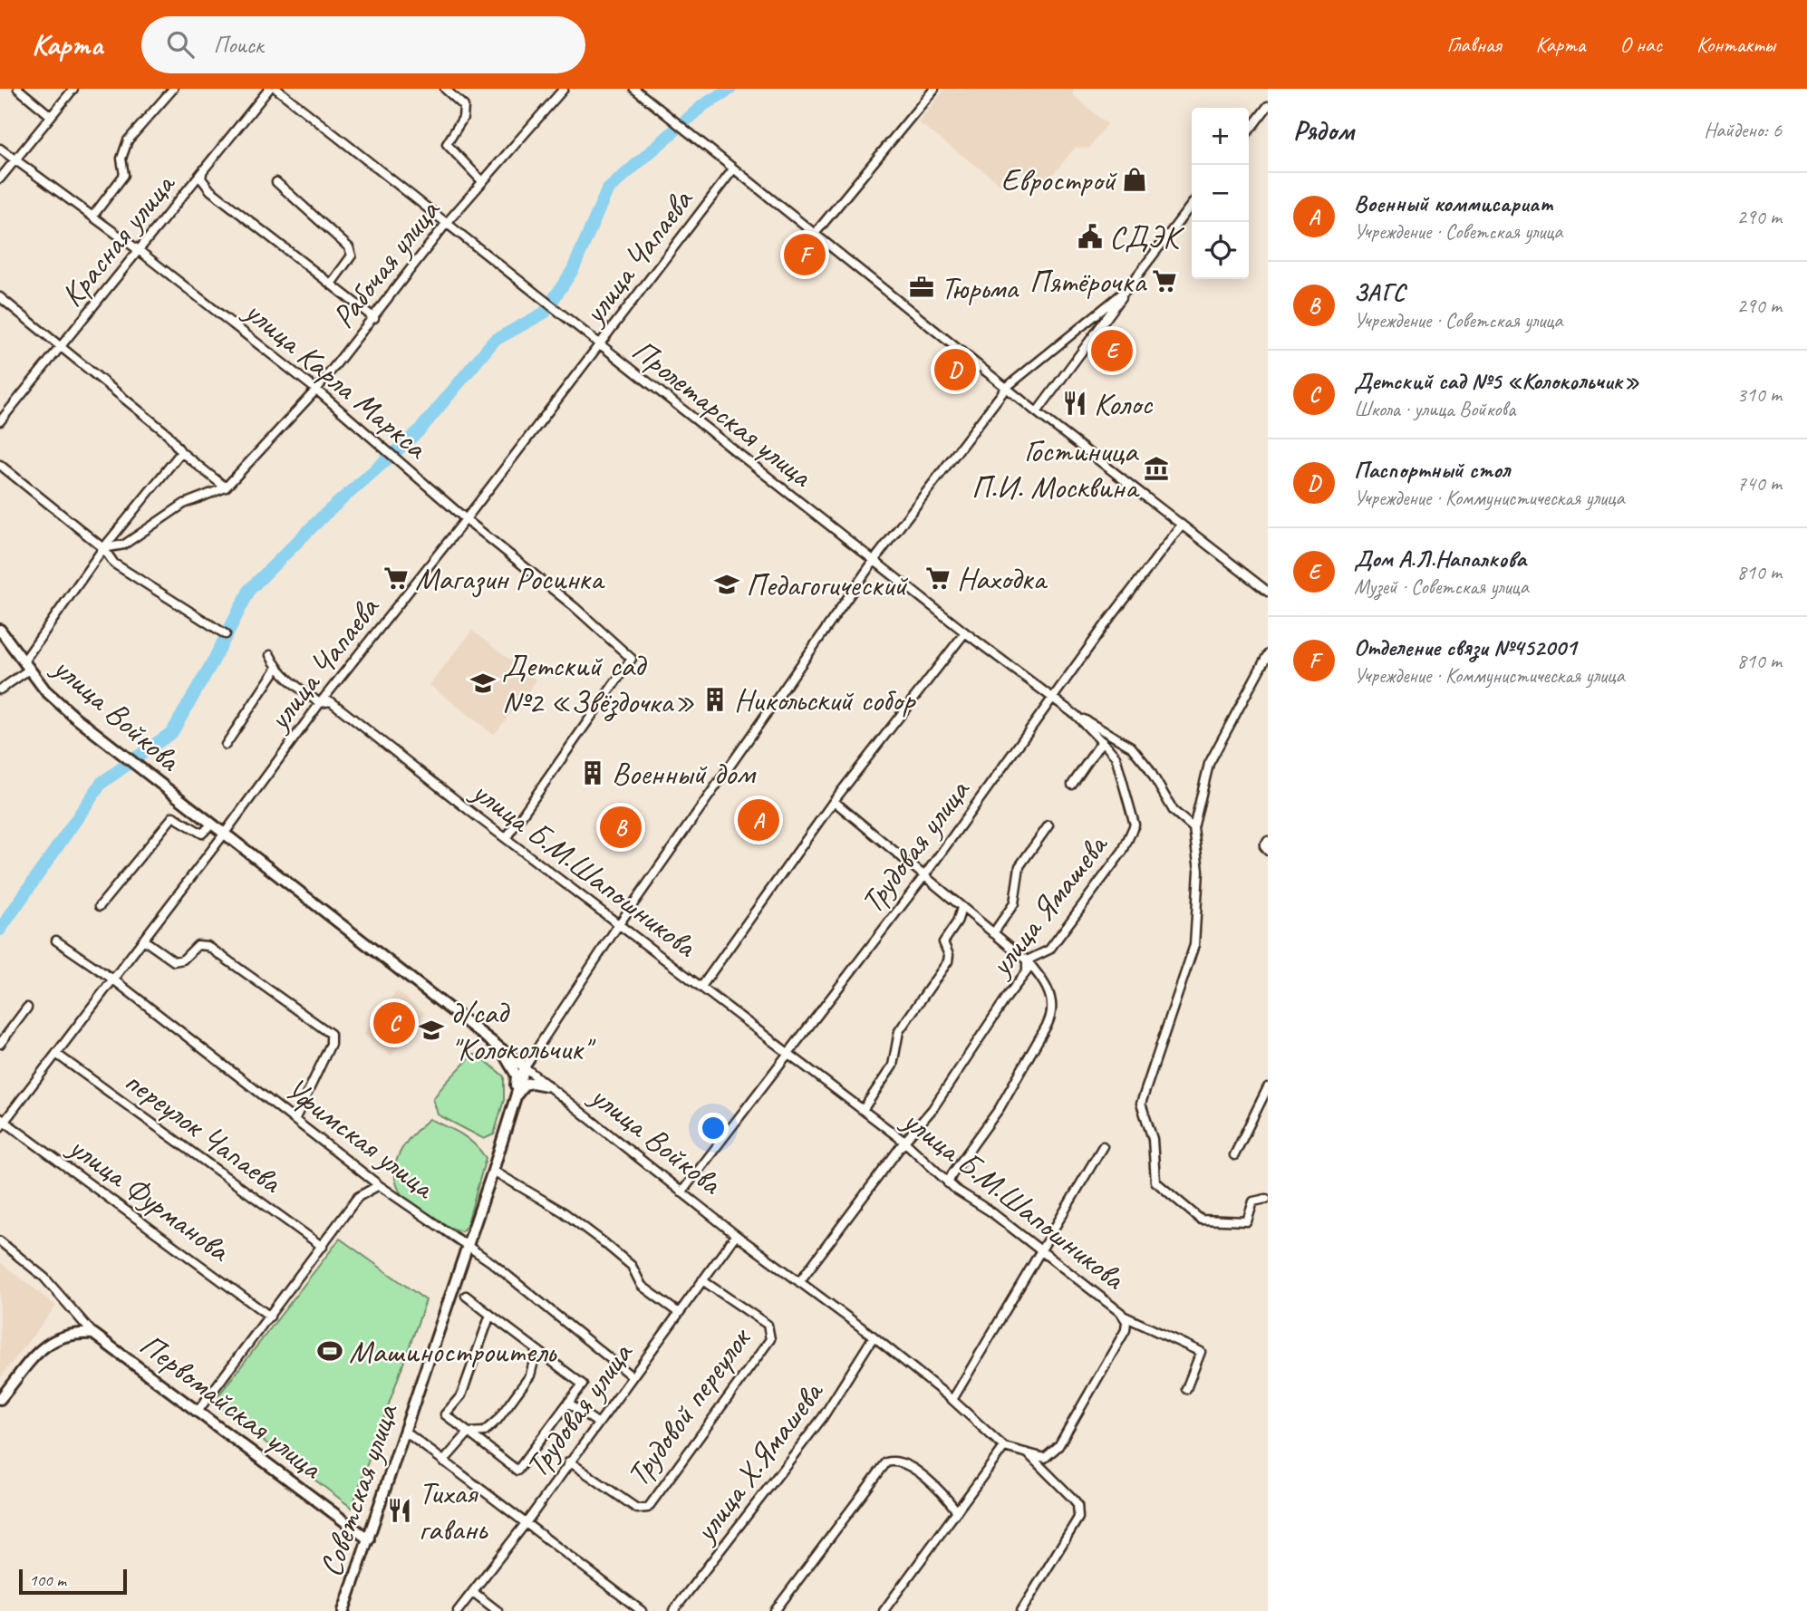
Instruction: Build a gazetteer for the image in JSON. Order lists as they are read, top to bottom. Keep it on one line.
{"streets":{"main road":["улица Войкова","Первомайская улица","Советская улица"],"street":["Красная улица","улица Чапаева","Рабочая улица","улица Карла Маркса","Пролетарская улица","Трудовая улица","улица Б.М.Шапошникова","улица Ямашева","переулок Чапаева","Уфимская улица","улица Фурманова","Трудовой переулок","улица Х.Ямашева"]},"crossings":[["Красная улица","улица Карла Маркса"],["улица Чапаева","улица Карла Маркса"],["улица Чапаева","Пролетарская улица"],["улица Чапаева","улица Войкова"],["улица Чапаева","улица Б.М.Шапошникова"],["улица Чапаева","переулок Чапаева"],["улица Чапаева","Уфимская улица"],["улица Чапаева","улица Фурманова"],["Рабочая улица","улица Карла Маркса"],["Рабочая улица","Пролетарская улица"],["улица Карла Маркса","улица Б.М.Шапошникова"],["Пролетарская улица","Трудовая улица"],["Пролетарская улица","улица Ямашева"],["Пролетарская улица","Советская улица"],["улица Войкова","Трудовая улица"],["улица Войкова","улица Б.М.Шапошникова"],["улица Войкова","улица Х.Ямашева"],["улица Войкова","Советская улица"],["Трудовая улица","улица Б.М.Шапошникова"],["Трудовая улица","улица Ямашева"],["Трудовая улица","Уфимская улица"],["Трудовая улица","Трудовой переулок"],["улица Б.М.Шапошникова","улица Ямашева"],["улица Б.М.Шапошникова","Советская улица"],["Уфимская улица","Советская улица"],["Первомайская улица","Советская улица"]],"places":{"shop":["Еврострой"],"public building":["СДЭК"],"supermarket":["Пятёрочка","Магазин Росинка","Находка"],"office":["Тюрьма"],"restaurant":["Колос","Тихая гавань"],"museum":["Гостиница П.И. Москвина"],"school or university":["Педагогический","Детский сад №2 «Звёздочка»","д/сад \"Колокольчик\""],"building":["Никольский собор","Военный дом"],"sports":["Машиностроитель"]},"scale_bar":"100 m","page":{"header":"Карта","search":"Поиск","nav":["Главная","Карта","О нас","Контакты"],"heading":["Рядом","Найдено: 6"],"map_buttons":["+","−"],"list":[{"mark":"A","name":"Военный коммисариат","note":"Учреждение · Советская улица","value":"290 m"},{"mark":"B","name":"ЗАГС","note":"Учреждение · Советская улица","value":"290 m"},{"mark":"C","name":"Детский сад №5 «Колокольчик»","note":"Школа · улица Войкова","value":"310 m"},{"mark":"D","name":"Паспортный стол","note":"Учреждение · Коммунистическая улица","value":"740 m"},{"mark":"E","name":"Дом А.Л.Напалкова","note":"Музей · Советская улица","value":"810 m"},{"mark":"F","name":"Отделение связи №452001","note":"Учреждение · Коммунистическая улица","value":"810 m"}],"pins":["F","E","D","A","B","C"],"scale":"100 m"}}
